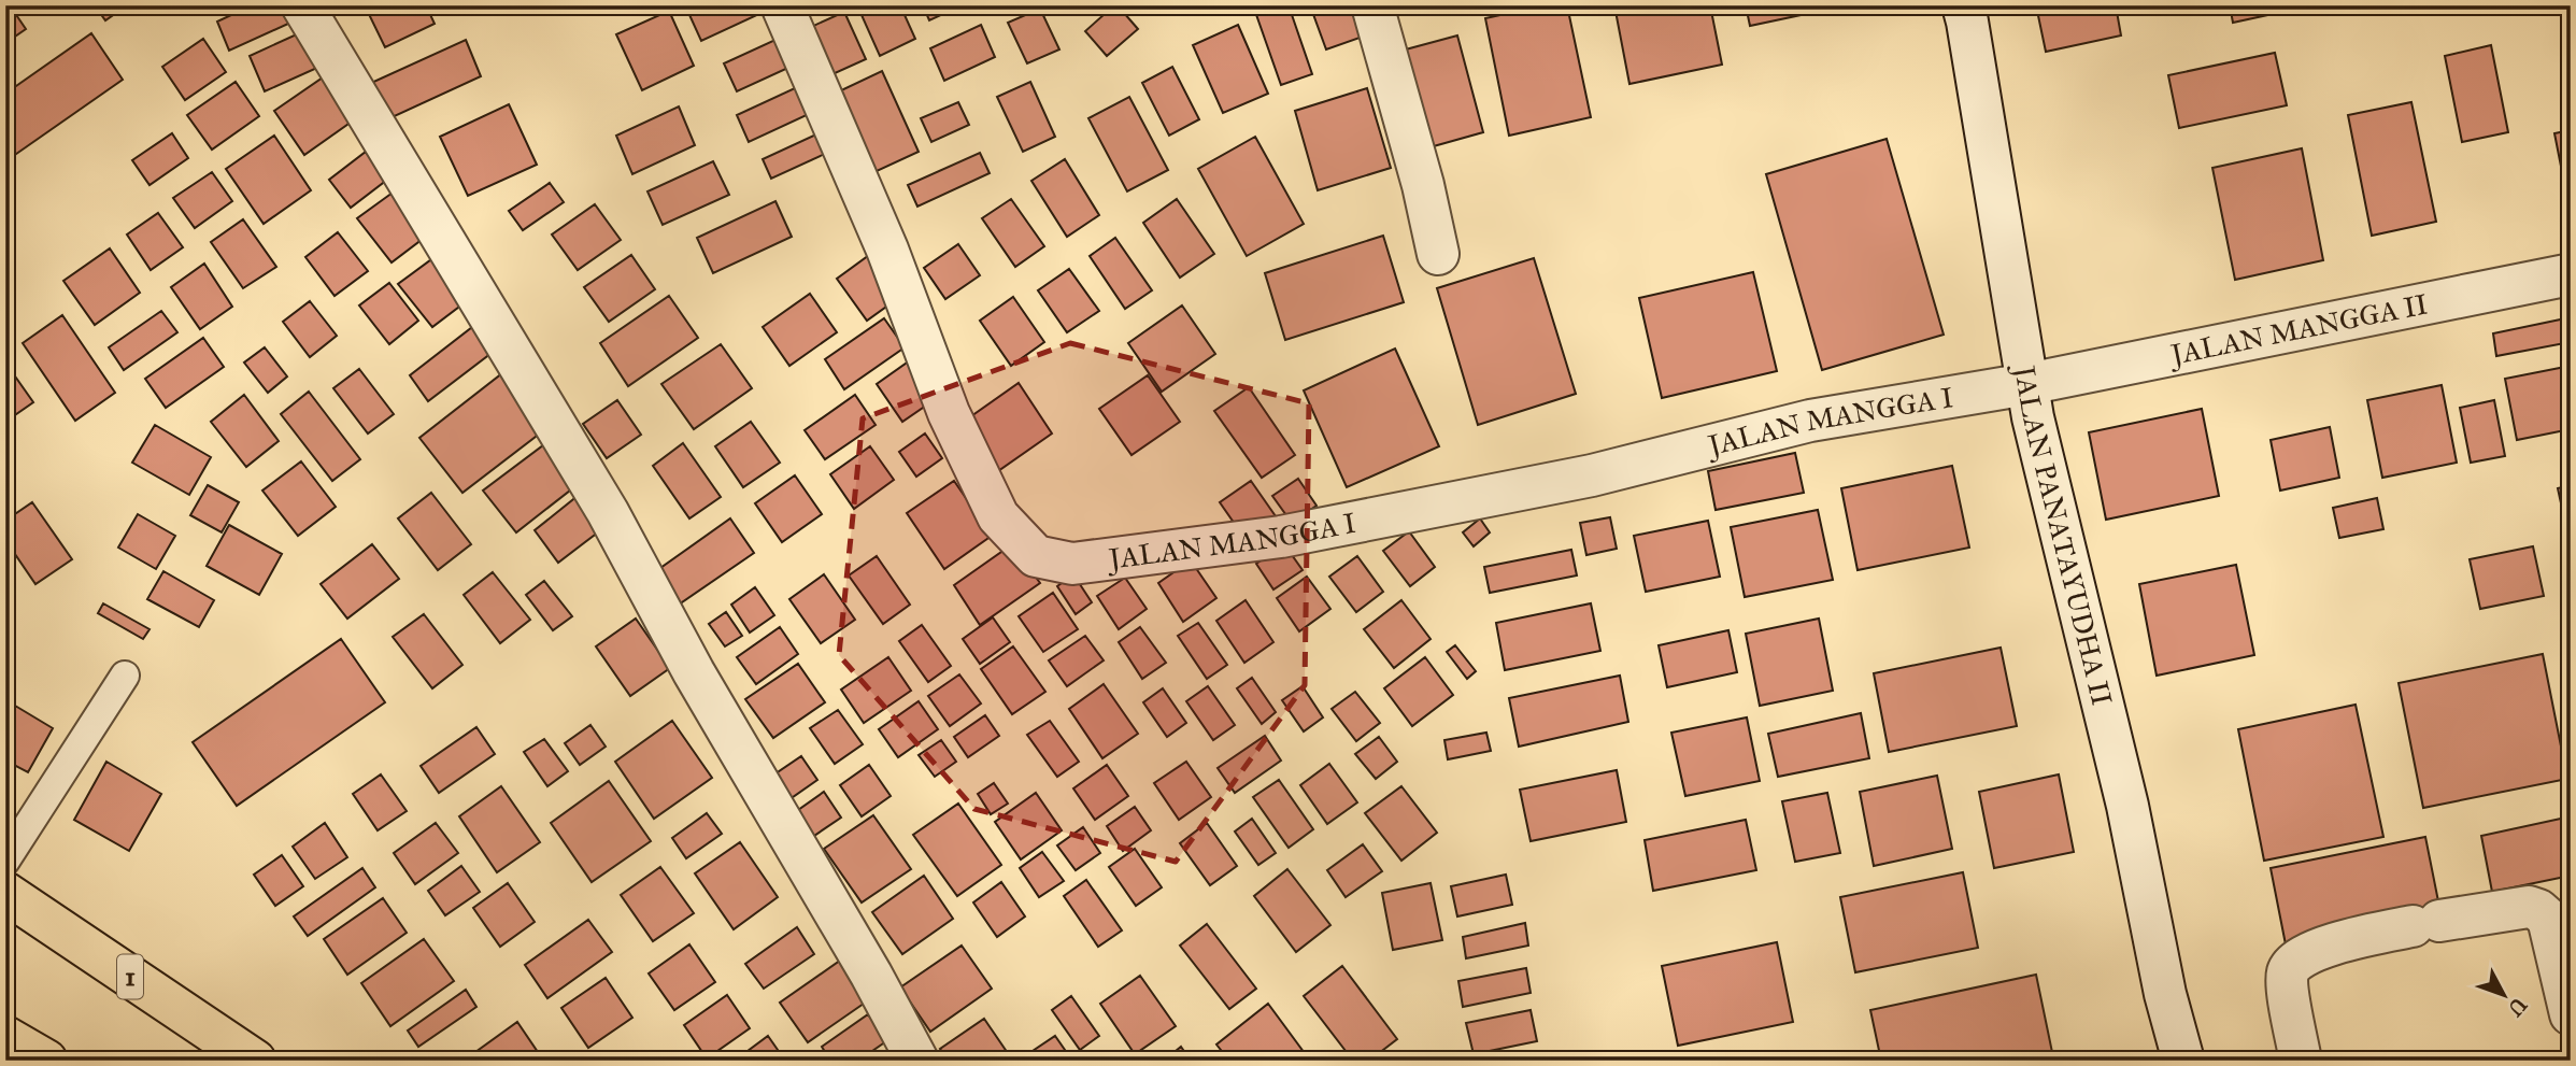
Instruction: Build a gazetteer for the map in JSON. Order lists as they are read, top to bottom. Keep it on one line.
{"streets":{"main road":["1"],"street":["JALAN MANGGA II","JALAN MANGGA I","JALAN PANATAYUDHA II"]},"crossings":[["JALAN MANGGA II","JALAN MANGGA I"],["JALAN MANGGA II","JALAN PANATAYUDHA II"],["JALAN MANGGA I","JALAN PANATAYUDHA II"]],"north":"bottom right"}
